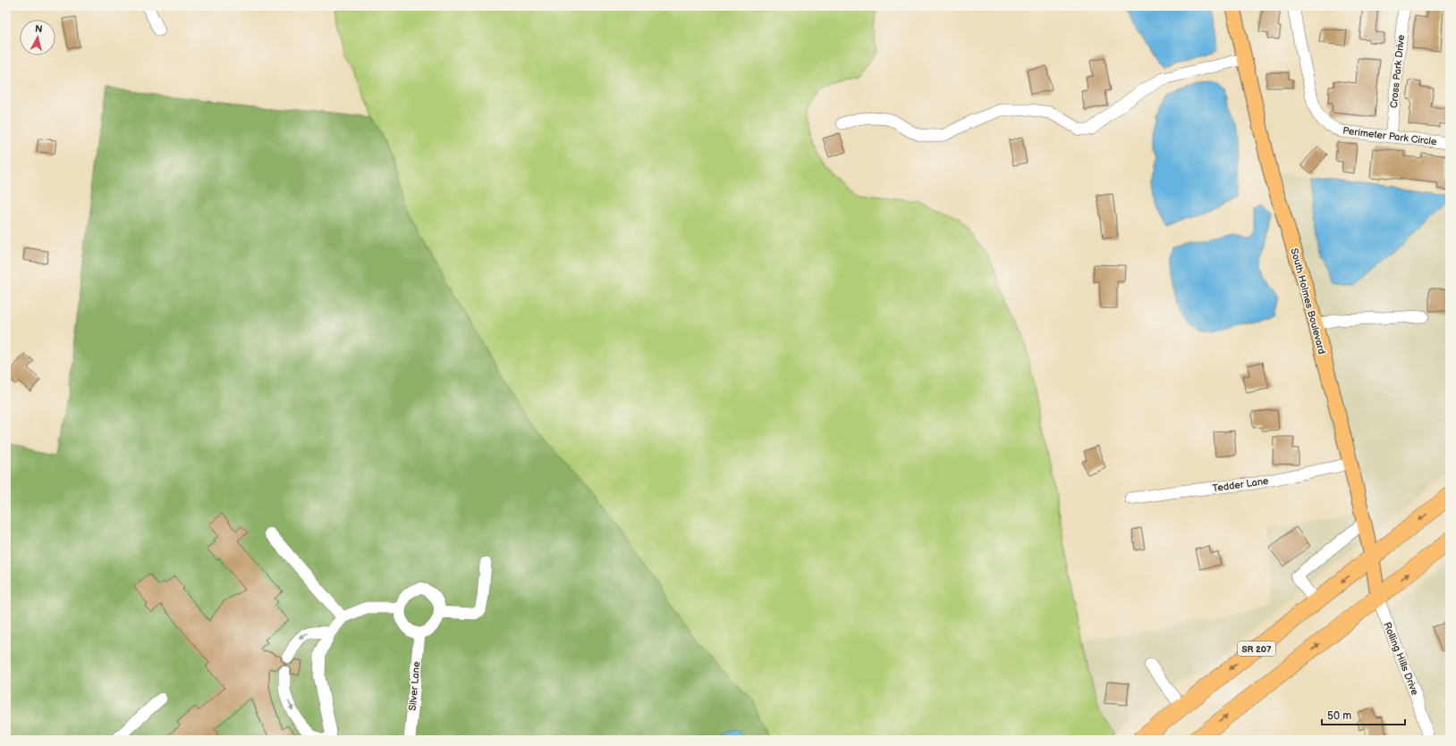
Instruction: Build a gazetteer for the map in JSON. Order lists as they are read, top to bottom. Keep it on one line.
{"streets":{"highway":["SR 207"],"main road":["South Holmes Boulevard"],"street":["Cross Park Drive","Perimeter Park Circle","Tedder Lane","Rolling Hills Drive","Silver Lane"]},"crossings":[["Cross Park Drive","Perimeter Park Circle"],["South Holmes Boulevard","Tedder Lane"],["South Holmes Boulevard","SR 207"],["South Holmes Boulevard","Rolling Hills Drive"]],"scale_bar":"50 m","north":"top"}
